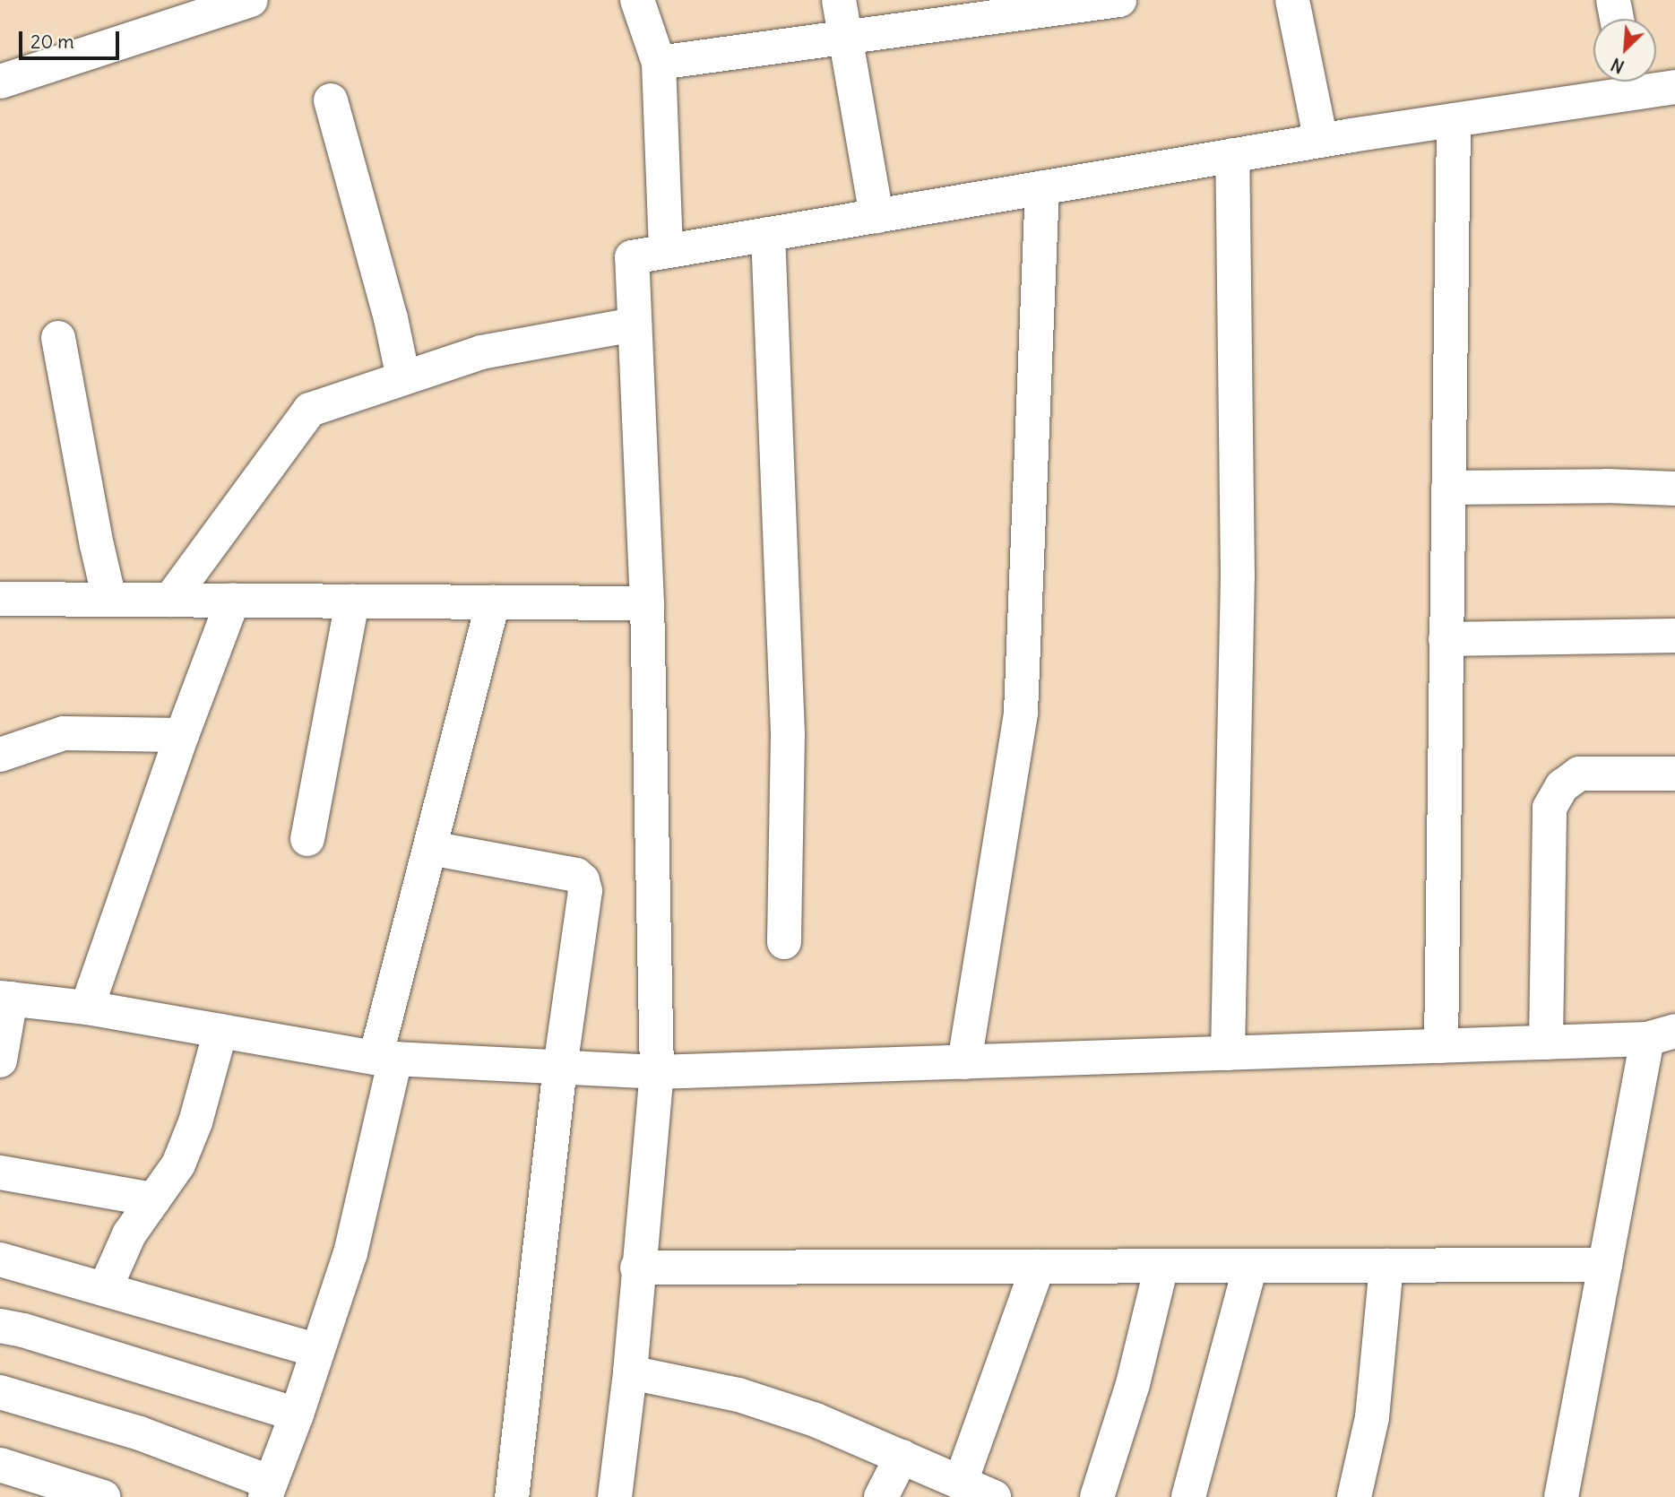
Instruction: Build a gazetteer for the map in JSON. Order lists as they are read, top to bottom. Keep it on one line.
{"scale_bar":"20 m","north":"bottom left"}
